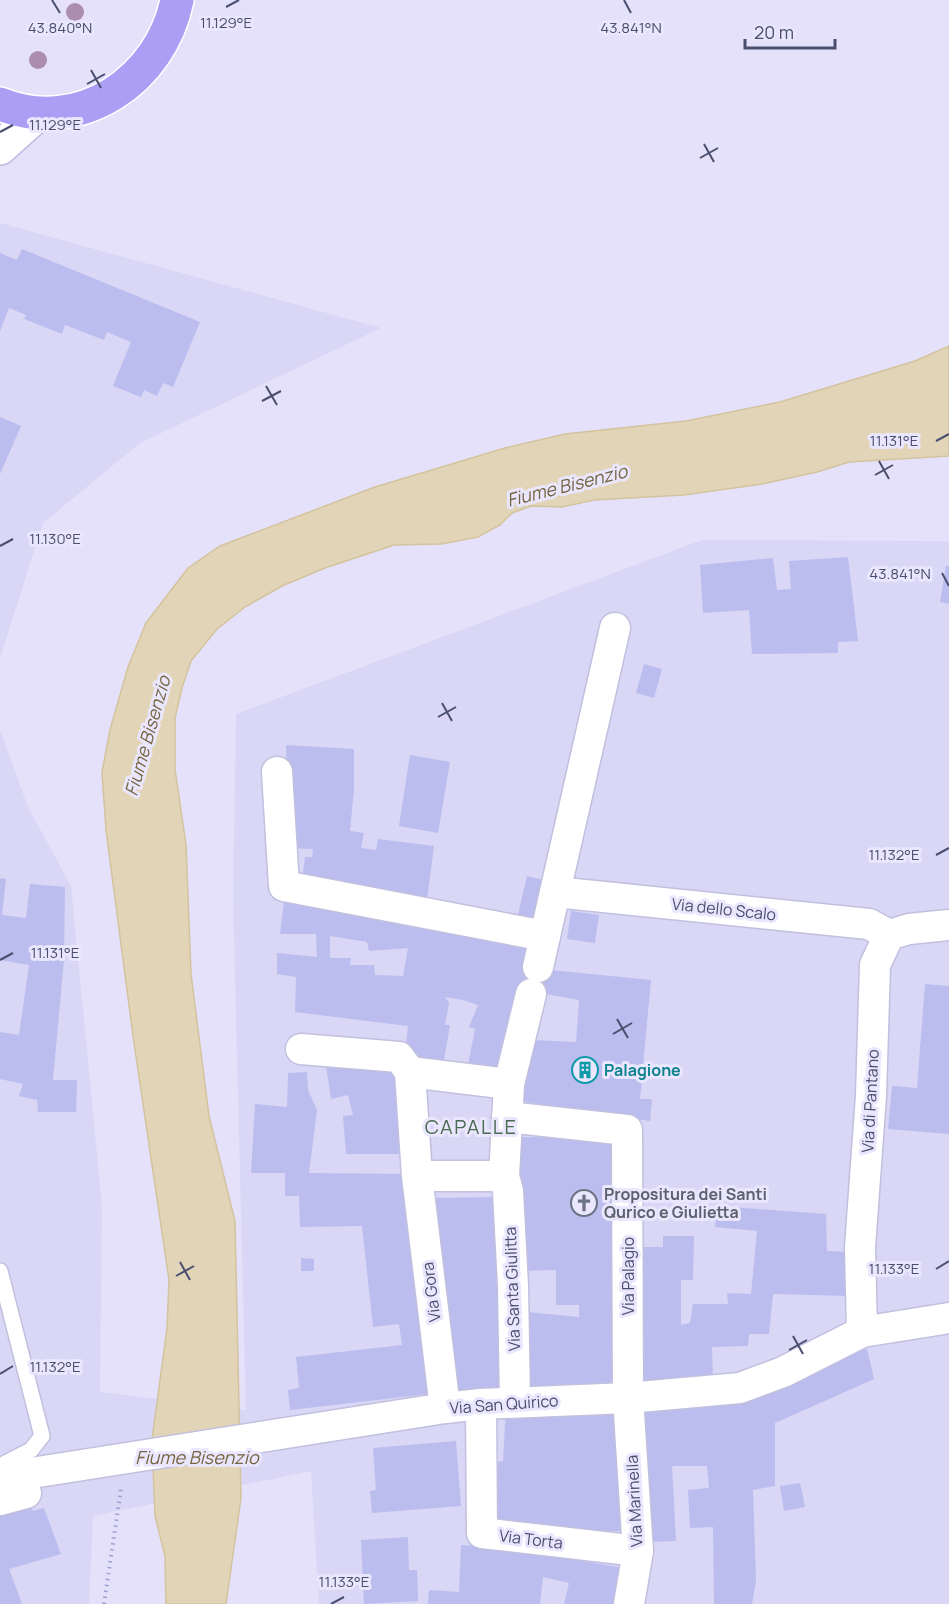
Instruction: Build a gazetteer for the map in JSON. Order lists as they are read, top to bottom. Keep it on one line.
{"streets":{"street":["Via dello Scalo","Via di Pantano","Via Palagio","Via Santa Giulitta","Via Gora","Via San Quirico","Via Marinella","Via Torta"]},"crossings":[["Via dello Scalo","Via di Pantano"],["Via di Pantano","Via San Quirico"],["Via Palagio","Via Santa Giulitta"],["Via Palagio","Via San Quirico"],["Via Palagio","Via Marinella"],["Via Santa Giulitta","Via San Quirico"],["Via Gora","Via San Quirico"],["Via San Quirico","Via Marinella"],["Via San Quirico","Via Torta"],["Via Marinella","Via Torta"]],"districts":["CAPALLE"],"water":["Fiume Bisenzio"],"places":{"building":["Palagione"],"church":["Propositura dei Santi Qurico e Giulietta"]},"scale_bar":"20 m","coordinates":["11.129°E","43.840°N","43.841°N","11.131°E","11.130°E","11.132°E","11.133°E"]}
